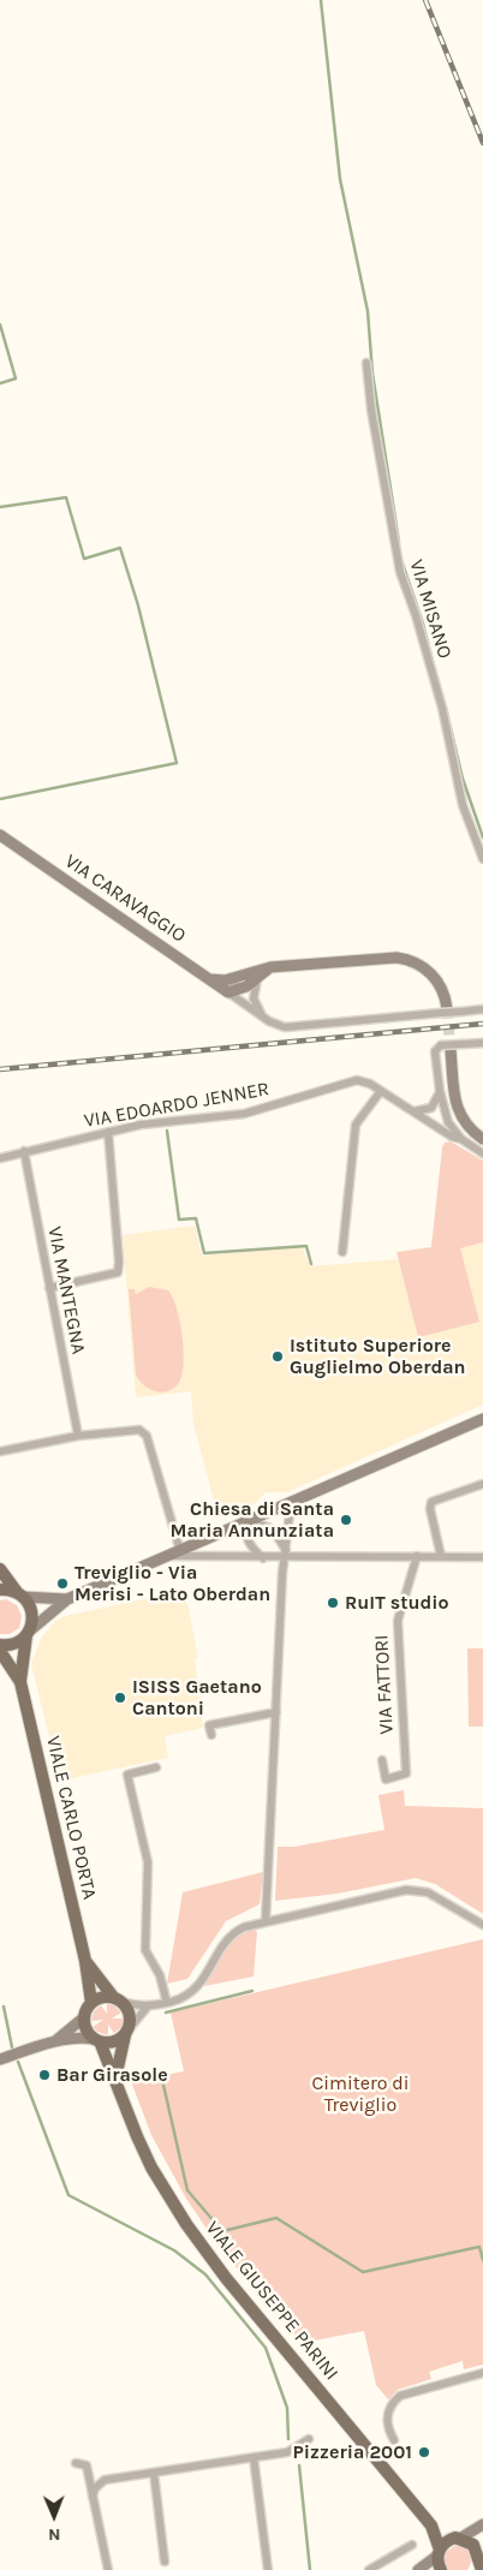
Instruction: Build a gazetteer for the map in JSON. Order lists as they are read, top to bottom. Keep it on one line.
{"streets":{"main road":["VIALE CARLO PORTA","VIALE GIUSEPPE PARINI"],"street":["VIA MISANO","VIA CARAVAGGIO","VIA EDOARDO JENNER","VIA MANTEGNA","VIA FATTORI"]},"crossings":[["VIA EDOARDO JENNER","VIA MANTEGNA"],["VIALE CARLO PORTA","VIALE GIUSEPPE PARINI"]],"parks":["Cimitero di Treviglio"],"places":["Istituto Superiore Guglielmo Oberdan","Chiesa di Santa Maria Annunziata","Treviglio - Via Merisi - Lato Oberdan","RuIT studio","ISISS Gaetano Cantoni","Bar Girasole","Pizzeria 2001"],"north":"bottom"}
